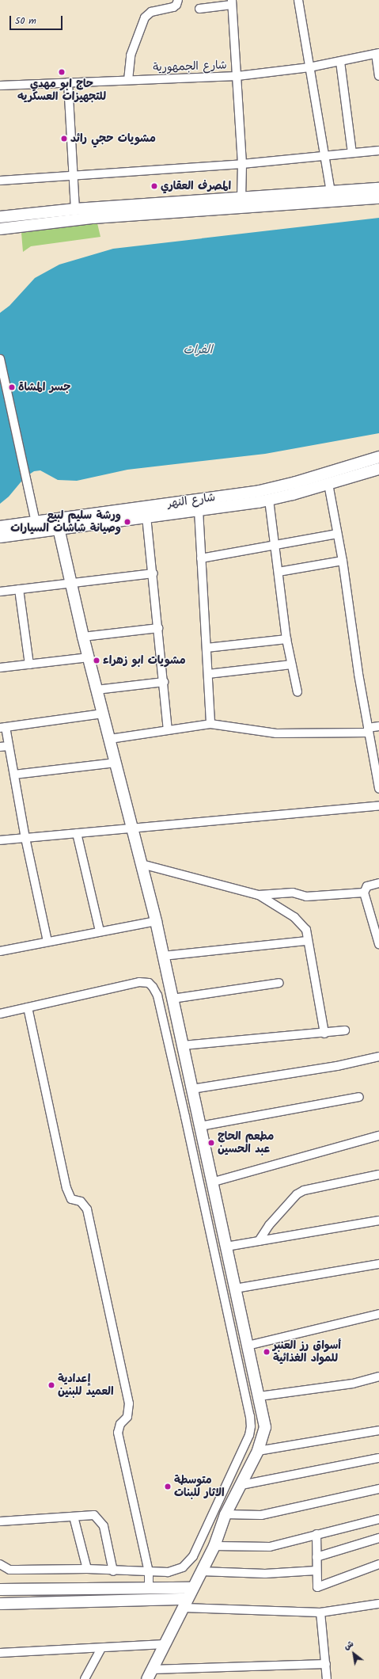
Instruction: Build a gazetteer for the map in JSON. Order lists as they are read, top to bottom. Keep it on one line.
{"streets":{"street":["شارع الجمهورية","شارع النهر"]},"water":["الفرات"],"places":["حاج ابو مهدي للتجهيزات العسكريه","مشويات حجي رائد","المصرف العقاري","جسر المشاة","ورشة سليم لبيع وصيانة شاشات السيارات","مشويات ابو زهراء","مطعم الحاج عبد الحسين","أسواق رز العنبر للمواد الغذائية","إعدادية العميد للبنين","متوسطة الاثار للبنات"],"scale_bar":"50 m","north":"top left"}
